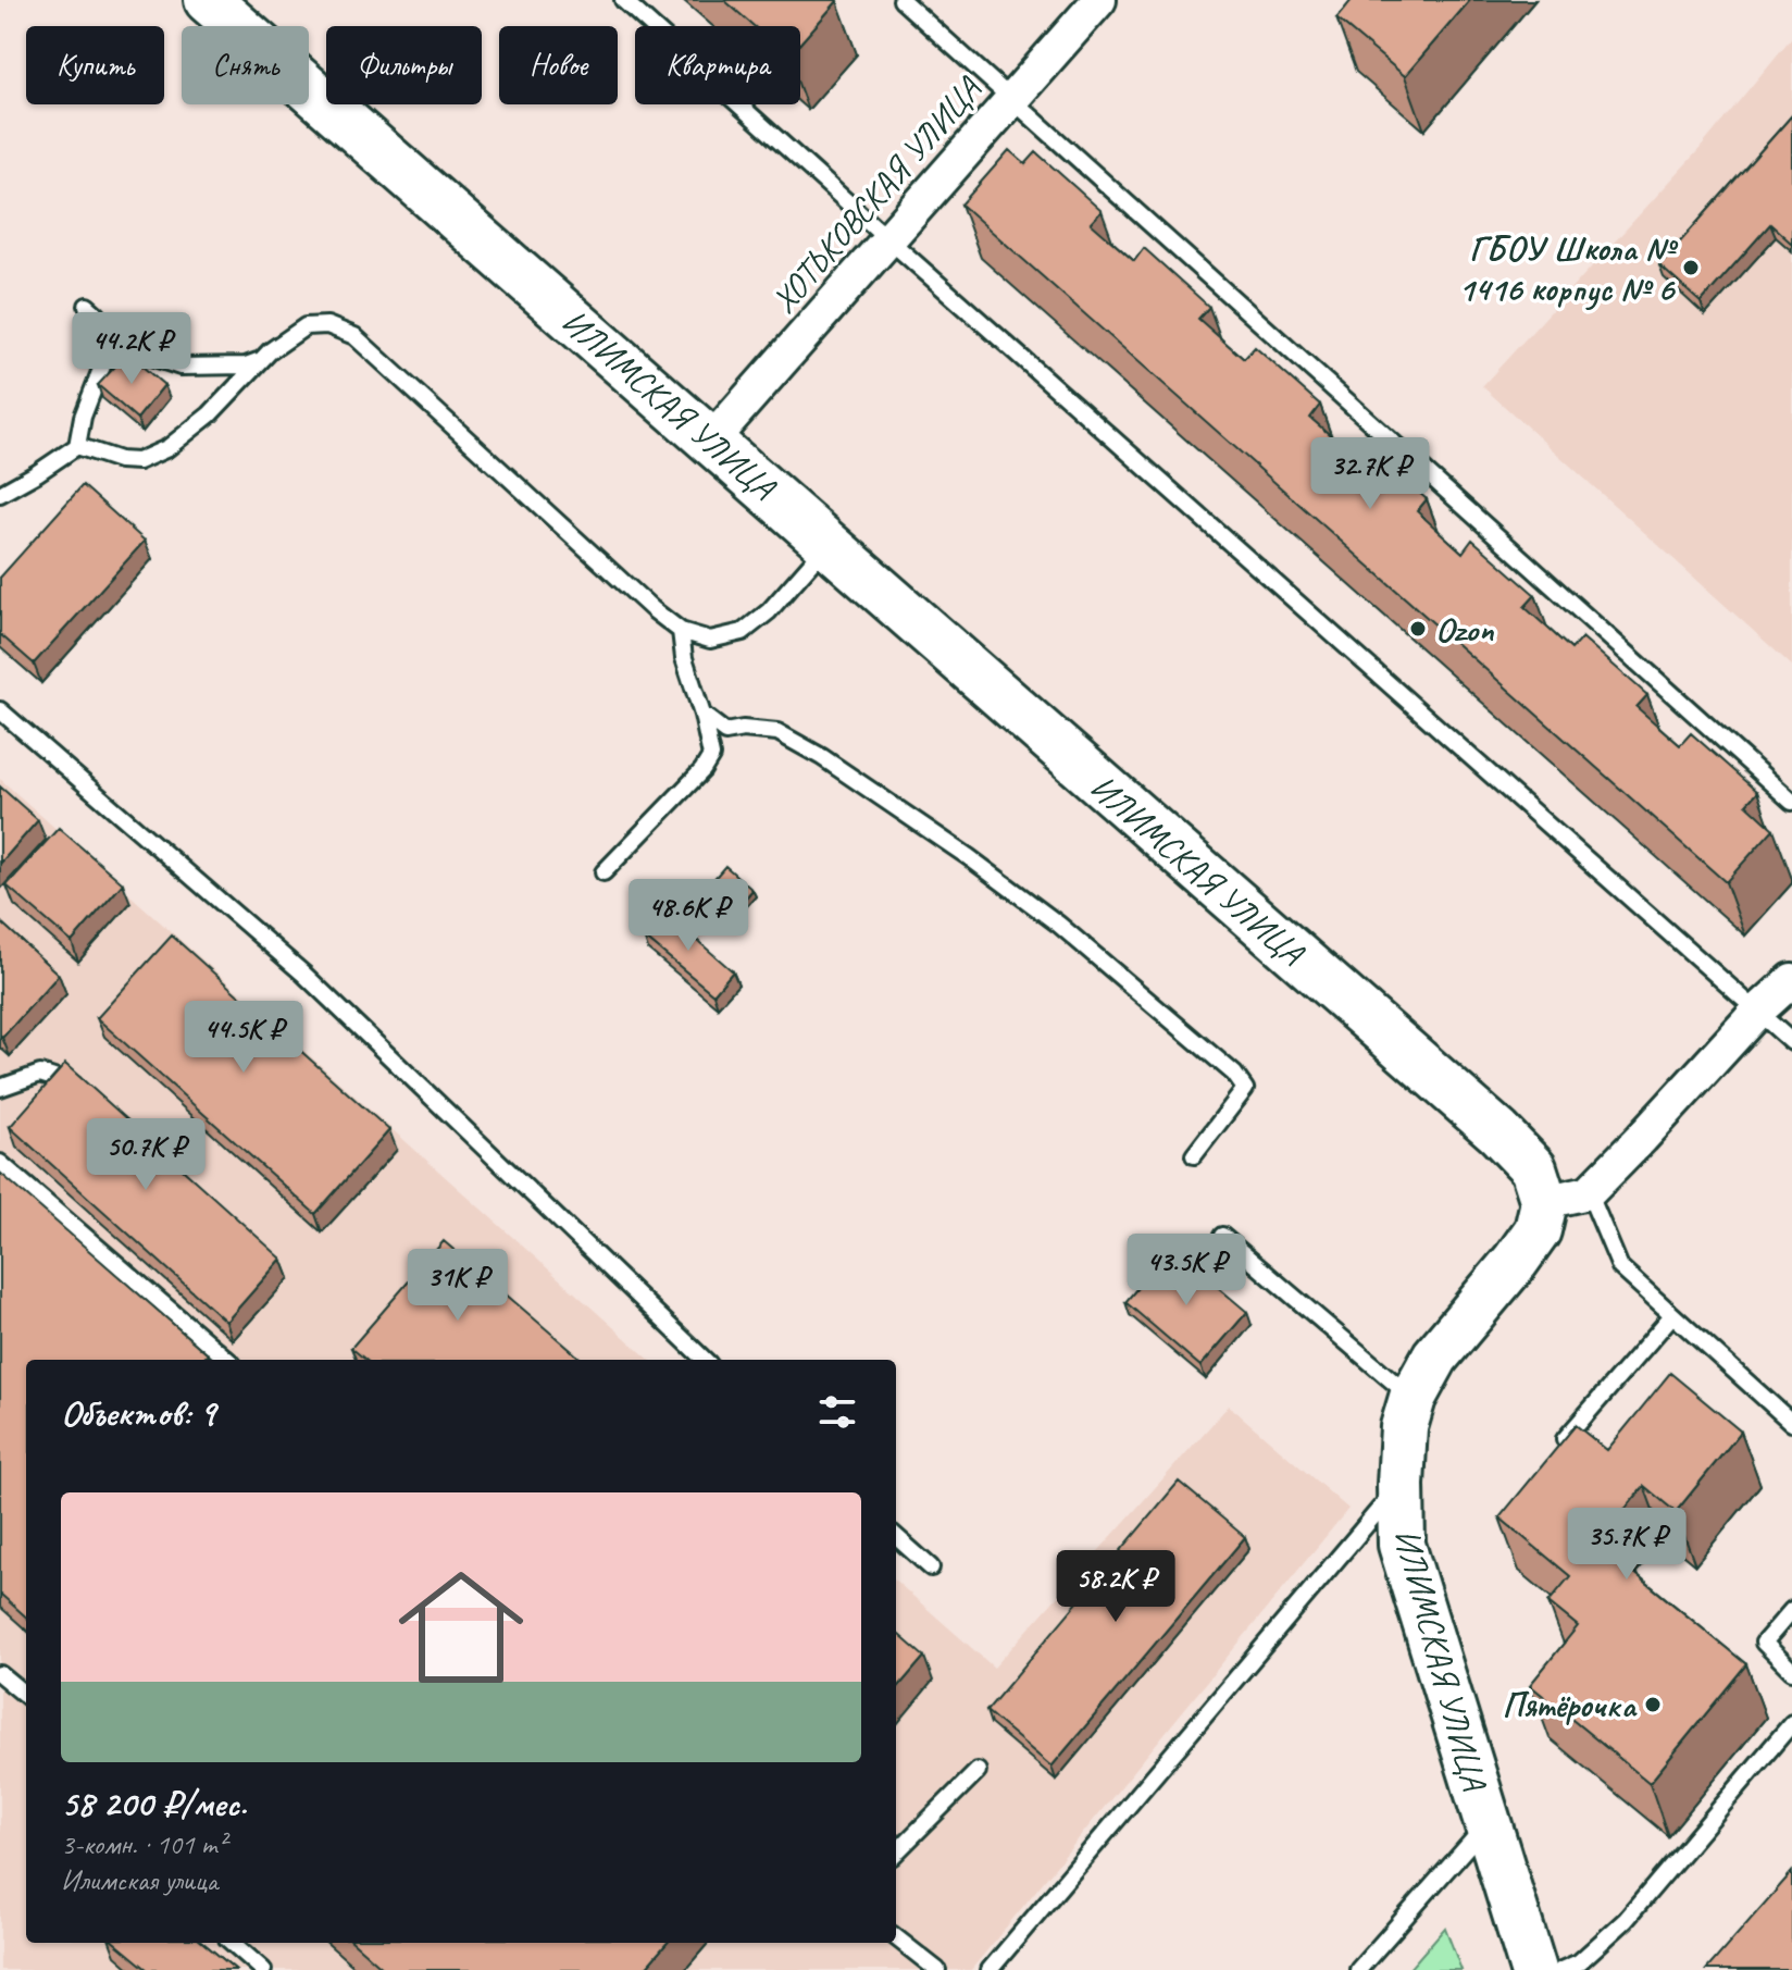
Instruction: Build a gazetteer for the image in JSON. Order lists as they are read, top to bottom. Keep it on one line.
{"streets":{"street":["ХОТЬКОВСКАЯ УЛИЦА","ИЛИМСКАЯ УЛИЦА"]},"crossings":[["ХОТЬКОВСКАЯ УЛИЦА","ИЛИМСКАЯ УЛИЦА"]],"places":["ГБОУ Школа № 1416 корпус № 6","Ozon","Пятёрочка"],"page":{"chip":["Купить","Снять","Фильтры","Новое","Квартира"],"price":["44.2K ₽","32.7K ₽","48.6K ₽","44.5K ₽","50.7K ₽","43.5K ₽","31K ₽","35.7K ₽","58.2K ₽"],"heading":"Объектов: 9","list":[{"name":"58 200 ₽/мес.","note":"3-комн. · 101 m² · Илимская улица"}]}}
